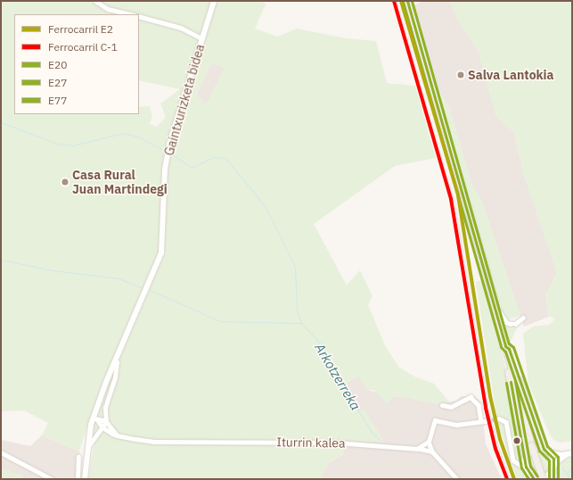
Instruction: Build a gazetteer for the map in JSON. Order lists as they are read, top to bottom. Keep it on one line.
{"streets":{"main road":["Gaintxurizketa bidea"],"street":["Iturrin kalea"]},"crossings":[["Gaintxurizketa bidea","Iturrin kalea"]],"water":["Arkotzerreka"],"places":["Salva Lantokia","Casa Rural Juan Martindegi"],"lines":["rail line E2","rail line C-1","transit line E20","transit line E77","transit line E27"],"legend":["Ferrocarril E2","Ferrocarril C-1","E20","E27","E77"]}
